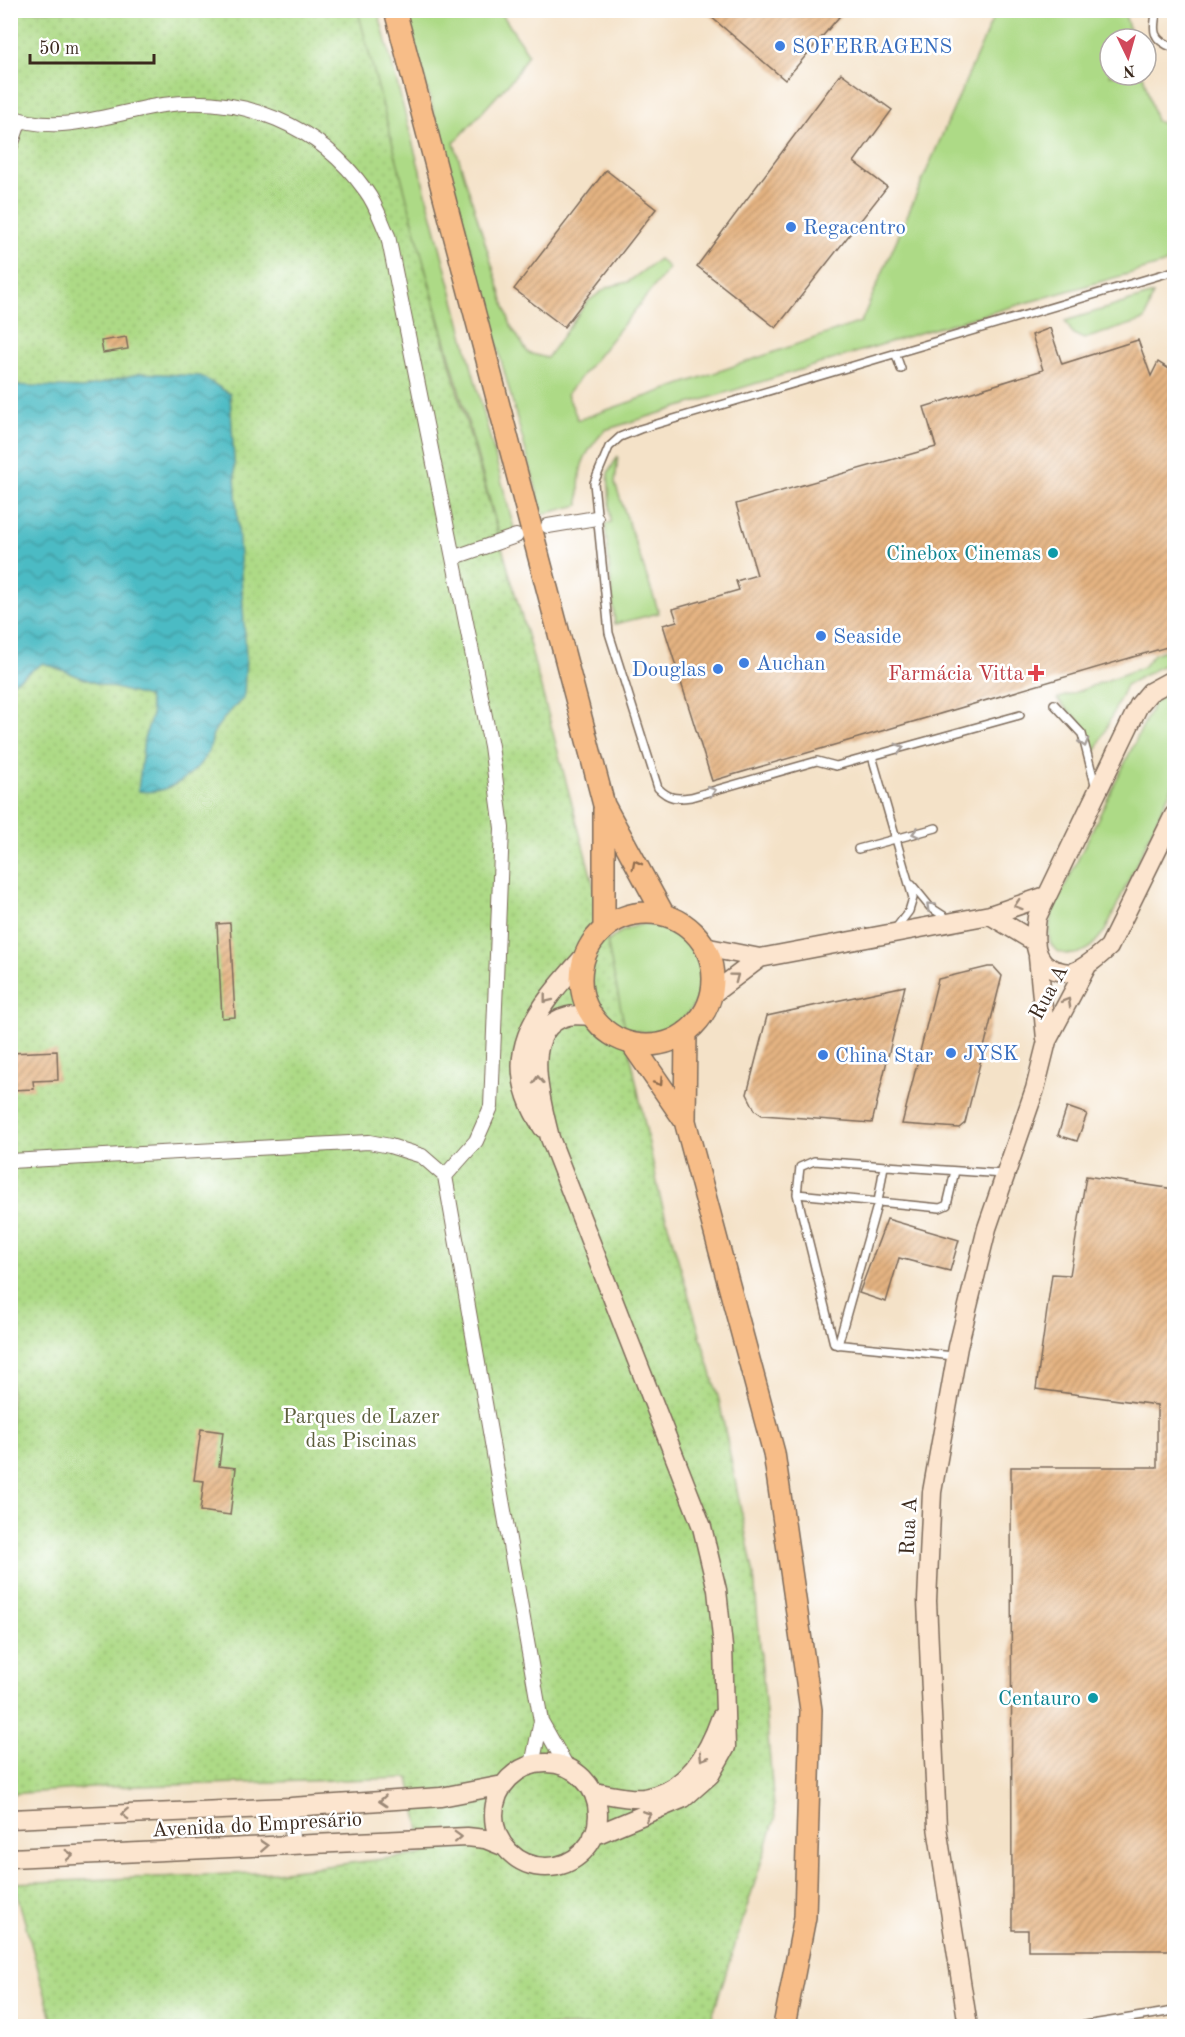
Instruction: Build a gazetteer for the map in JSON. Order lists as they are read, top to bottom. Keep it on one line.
{"streets":{"street":["Rua A","Avenida do Empresário"]},"parks":["Parques de Lazer das Piscinas"],"places":{"other":["SOFERRAGENS","Regacentro","Cinebox Cinemas","Seaside","Auchan","Douglas","JYSK","China Star","Centauro"],"health":["Farmácia Vitta"]},"scale_bar":"50 m","north":"bottom"}
